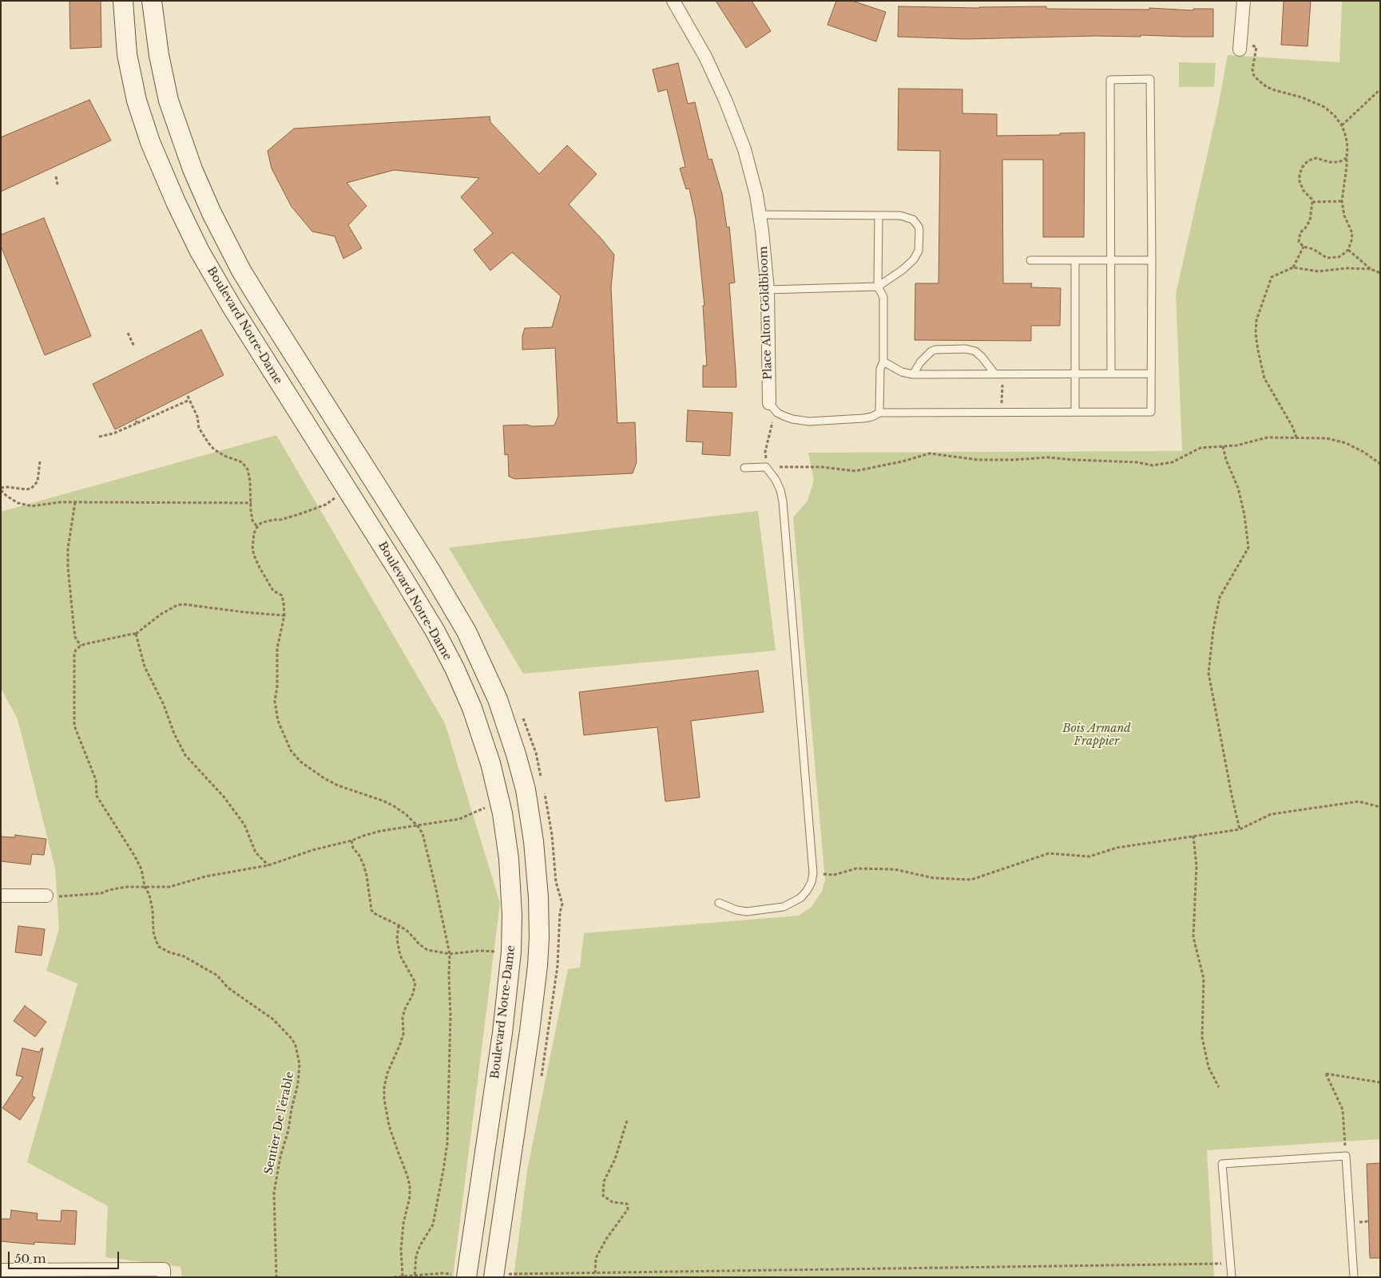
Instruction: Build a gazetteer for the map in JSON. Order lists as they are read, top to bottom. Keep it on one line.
{"streets":{"street":["Place Alton Goldbloom","Boulevard Notre-Dame"],"path":["Sentier De l'érable"]},"parks":["Bois Armand Frappier"],"scale_bar":"50 m"}
